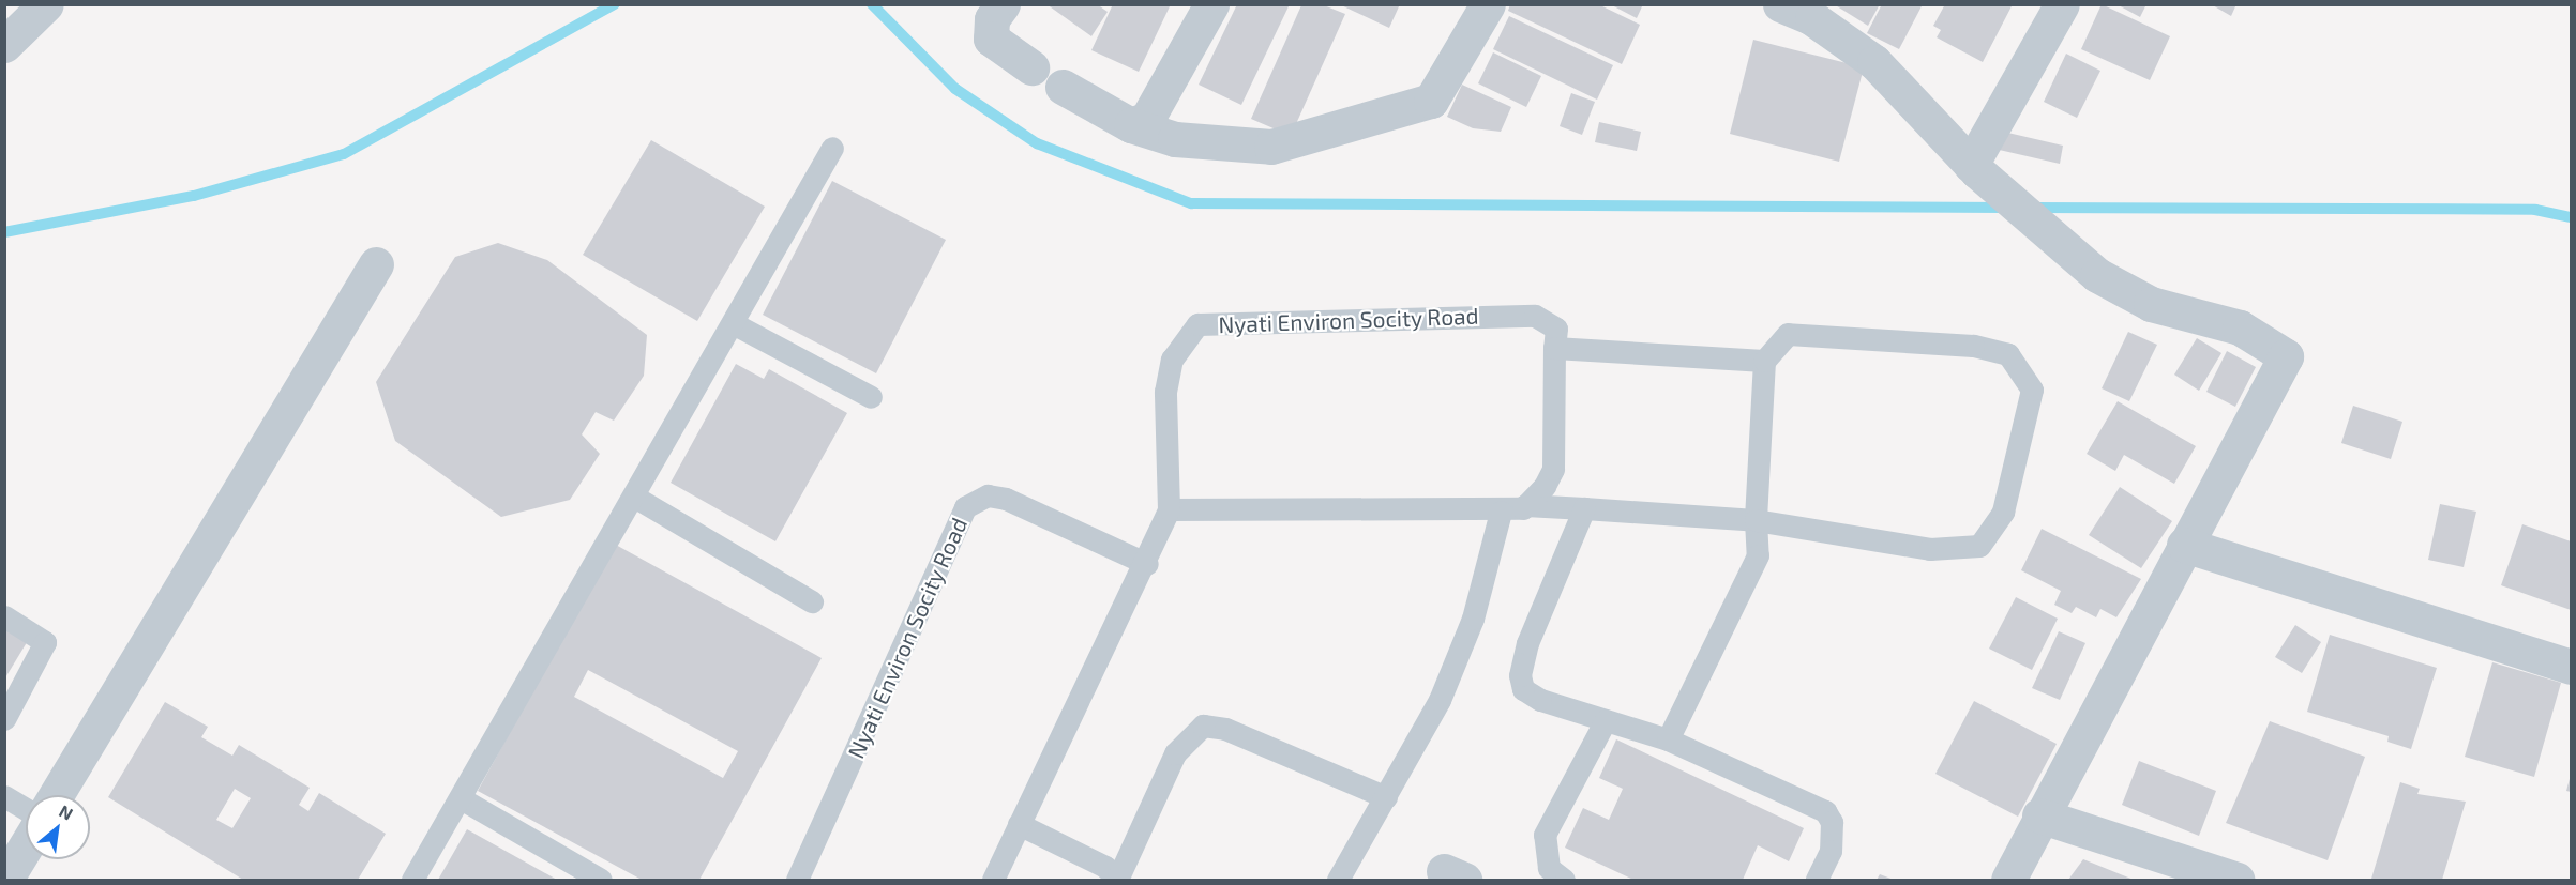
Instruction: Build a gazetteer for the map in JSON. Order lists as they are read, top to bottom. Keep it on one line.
{"streets":{"lane":["Nyati Environ Socity Road"]},"north":"top right"}
